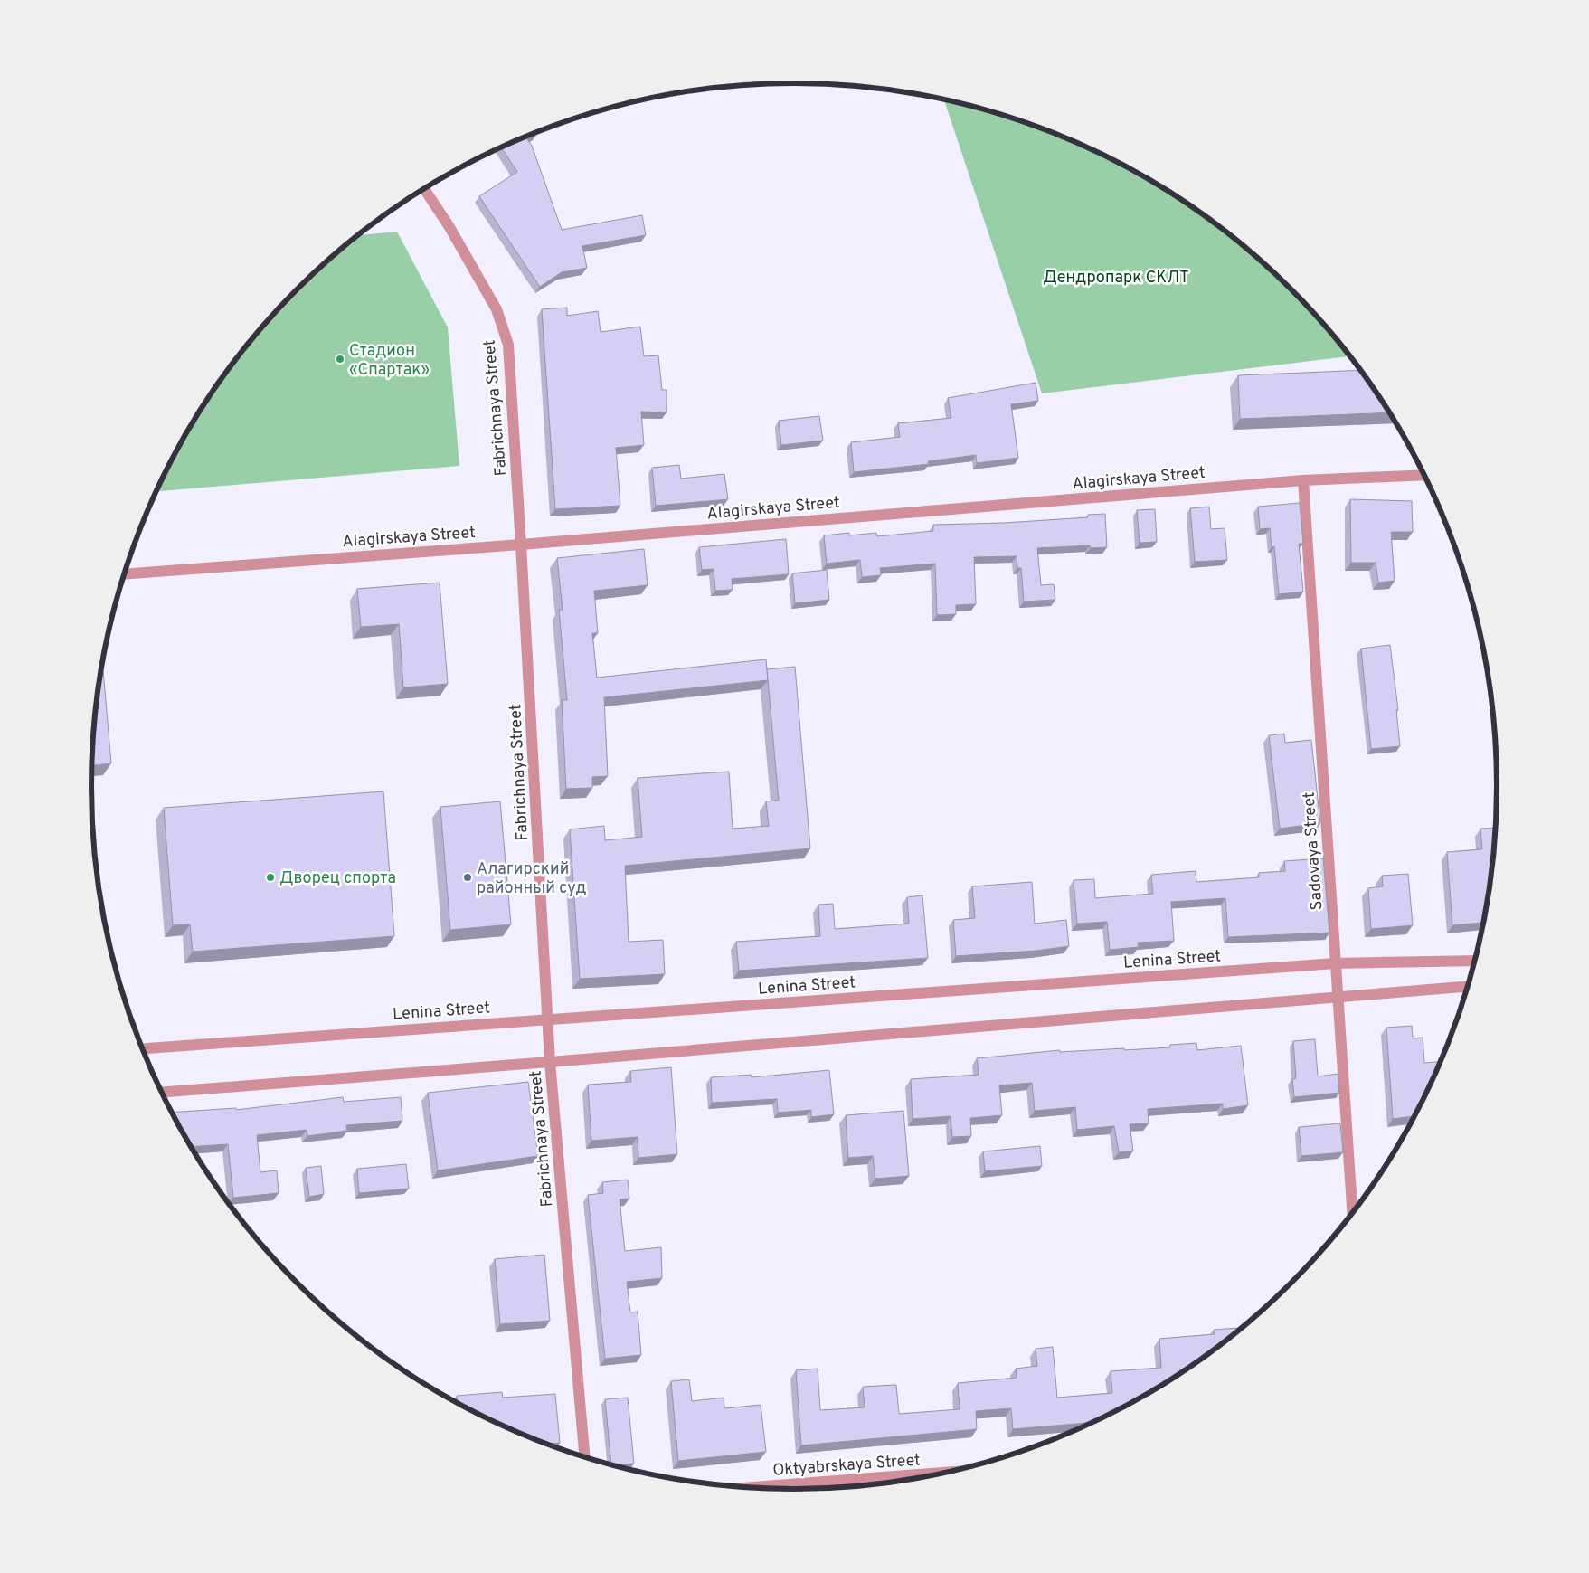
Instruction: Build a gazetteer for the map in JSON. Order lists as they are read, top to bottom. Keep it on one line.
{"streets":{"street":["Fabrichnaya Street","Alagirskaya Street","Sadovaya Street","Lenina Street","Oktyabrskaya Street"]},"crossings":[["Fabrichnaya Street","Alagirskaya Street"],["Fabrichnaya Street","Lenina Street"],["Alagirskaya Street","Sadovaya Street"],["Sadovaya Street","Lenina Street"]],"parks":["Дендропарк СКЛТ"],"places":["Стадион «Спартак»","Дворец спорта","Алагирский районный суд"]}
